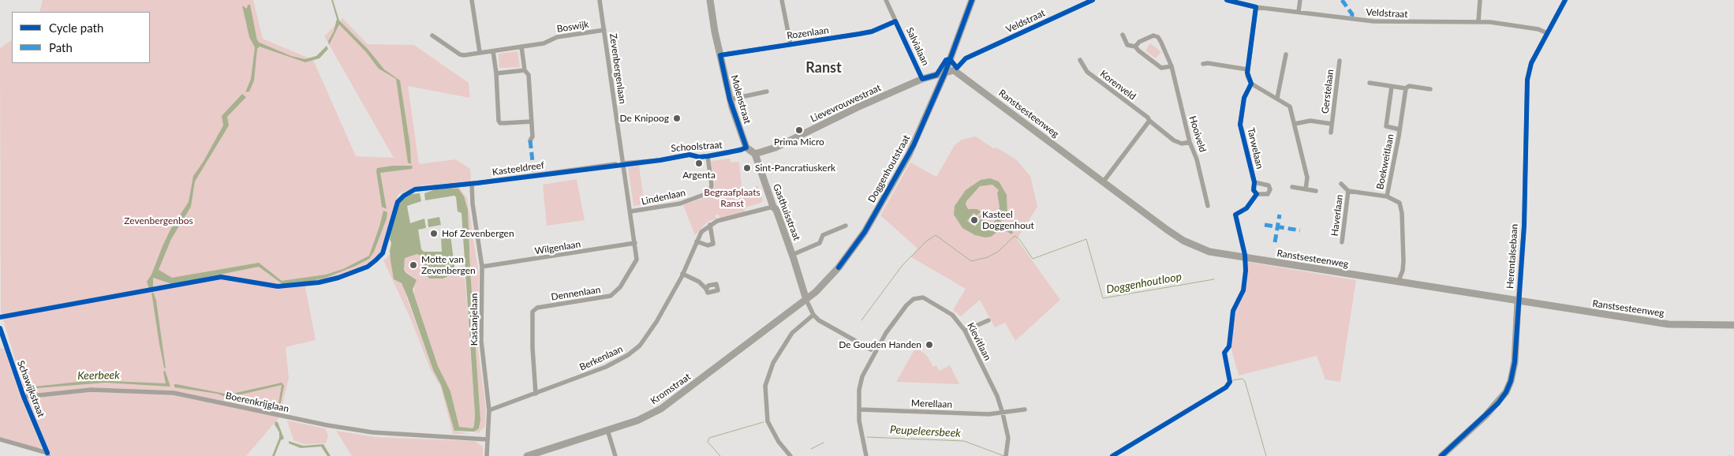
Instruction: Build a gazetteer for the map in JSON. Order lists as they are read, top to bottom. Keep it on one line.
{"streets":{"street":["Veldstraat","Boswijk","Rozenlaan","Salvialaan","Zevenbergenlaan","Korenveld","Gerstelaan","Molenstraat","Lievevrouwestraat","Ranstsesteenweg","Hooiveld","Schoolstraat","Tarwelaan","Boekweitlaan","Kasteeldreef","Doggenhoutstraat","Lindenlaan","Gasthuisstraat","Haverlaan","Wilgenlaan","Herentalsebaan","Dennenlaan","Kastanjelaan","Kievitlaan","Berkenlaan","Schawijkstraat","Kromstraat","Boerenkrijglaan","Merellaan"]},"crossings":[["Veldstraat","Herentalsebaan"],["Boswijk","Zevenbergenlaan"],["Rozenlaan","Salvialaan"],["Rozenlaan","Molenstraat"],["Salvialaan","Lievevrouwestraat"],["Zevenbergenlaan","Schoolstraat"],["Zevenbergenlaan","Dennenlaan"],["Korenveld","Hooiveld"],["Molenstraat","Schoolstraat"],["Lievevrouwestraat","Ranstsesteenweg"],["Lievevrouwestraat","Doggenhoutstraat"],["Lievevrouwestraat","Gasthuisstraat"],["Ranstsesteenweg","Doggenhoutstraat"],["Ranstsesteenweg","Herentalsebaan"],["Schoolstraat","Lindenlaan"],["Schoolstraat","Dennenlaan"],["Kasteeldreef","Kastanjelaan"],["Doggenhoutstraat","Gasthuisstraat"],["Doggenhoutstraat","Kromstraat"],["Lindenlaan","Dennenlaan"],["Gasthuisstraat","Berkenlaan"],["Gasthuisstraat","Kromstraat"],["Wilgenlaan","Dennenlaan"],["Wilgenlaan","Kastanjelaan"],["Dennenlaan","Berkenlaan"],["Kastanjelaan","Berkenlaan"],["Kastanjelaan","Boerenkrijglaan"],["Kievitlaan","Merellaan"],["Schawijkstraat","Boerenkrijglaan"]],"districts":["Ranst"],"water":["Doggenhoutloop","Keerbeek","Peupeleersbeek"],"parks":["Begraafplaats Ranst","Zevenbergenbos"],"places":["De Knipoog","Prima Micro","Argenta","Sint-Pancratiuskerk","Kasteel Doggenhout","Hof Zevenbergen","Motte van Zevenbergen","De Gouden Handen"],"legend":["Cycle path","Path"]}
